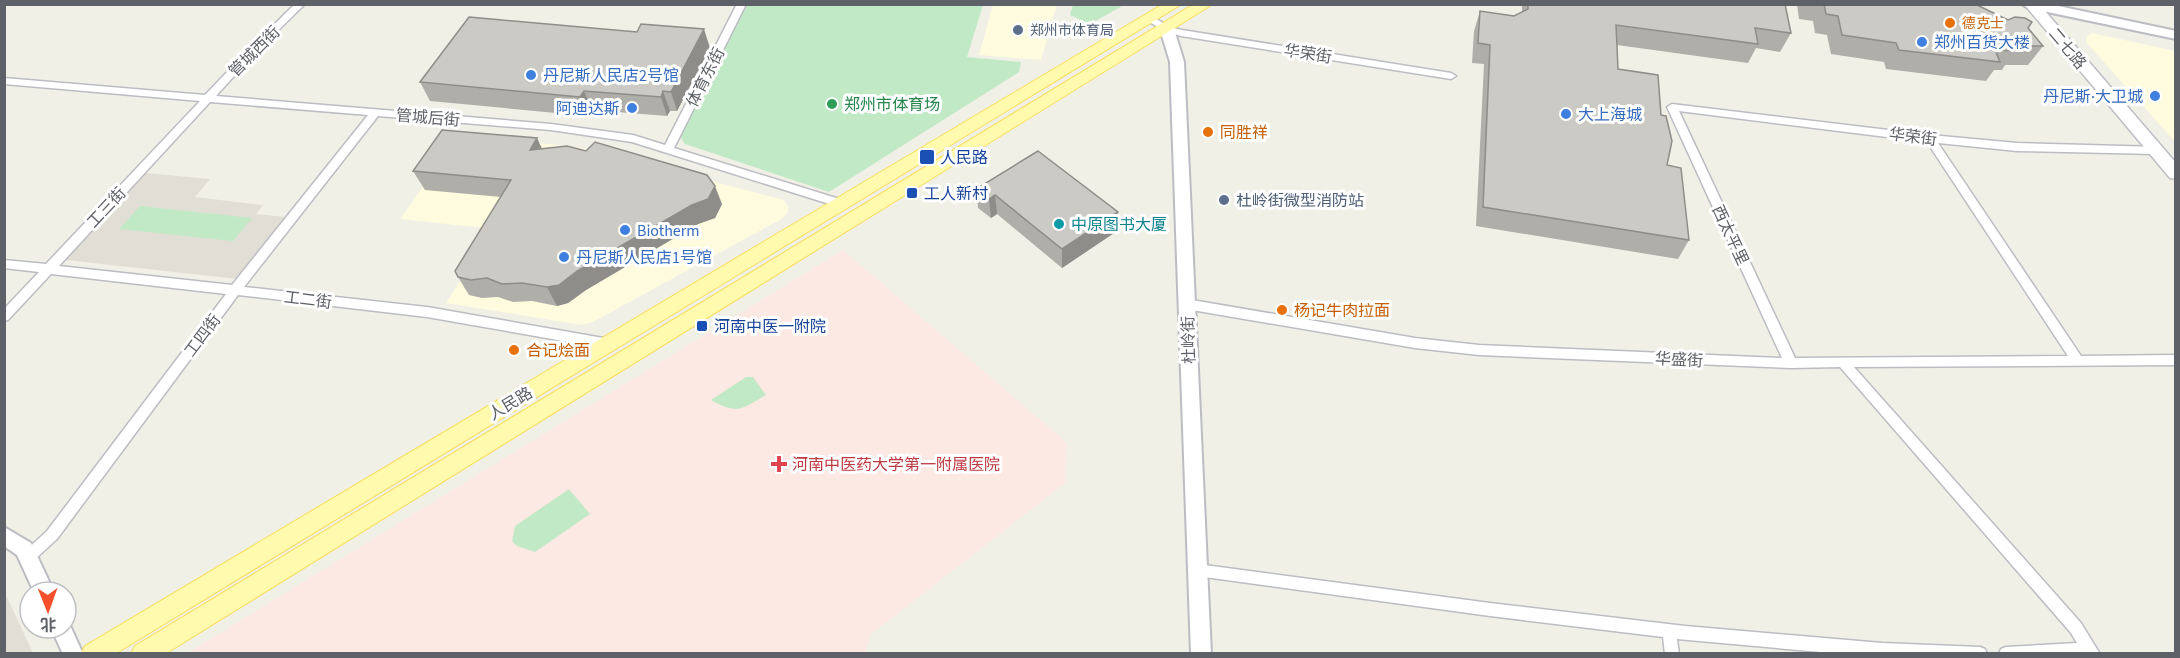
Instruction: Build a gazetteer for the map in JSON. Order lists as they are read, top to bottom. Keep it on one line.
{"streets":{"main road":["二七路","人民路"],"street":["管城西街","华荣街","体育东街","管城后街","工三街","西太平里","工二街","工四街","杜岭街","华盛街"]},"crossings":[["二七路","华荣街"],["管城西街","管城后街"],["管城西街","工三街"],["华荣街","西太平里"],["华荣街","杜岭街"],["华荣街","人民路"],["体育东街","管城后街"],["管城后街","工三街"],["管城后街","工四街"],["管城后街","人民路"],["工三街","工二街"],["西太平里","华盛街"],["工二街","工四街"],["工二街","人民路"],["杜岭街","华盛街"],["杜岭街","人民路"]],"places":{"other":["德克士","郑州市体育局","郑州百货大楼","丹尼斯人民店2号馆","丹尼斯·大卫城","郑州市体育场","阿迪达斯","大上海城","同胜祥","杜岭街微型消防站","中原图书大厦","Biotherm","丹尼斯人民店1号馆","杨记牛肉拉面","合记烩面"],"transit":["人民路","工人新村","河南中医一附院"],"health":["河南中医药大学第一附属医院"]},"north":"bottom"}
